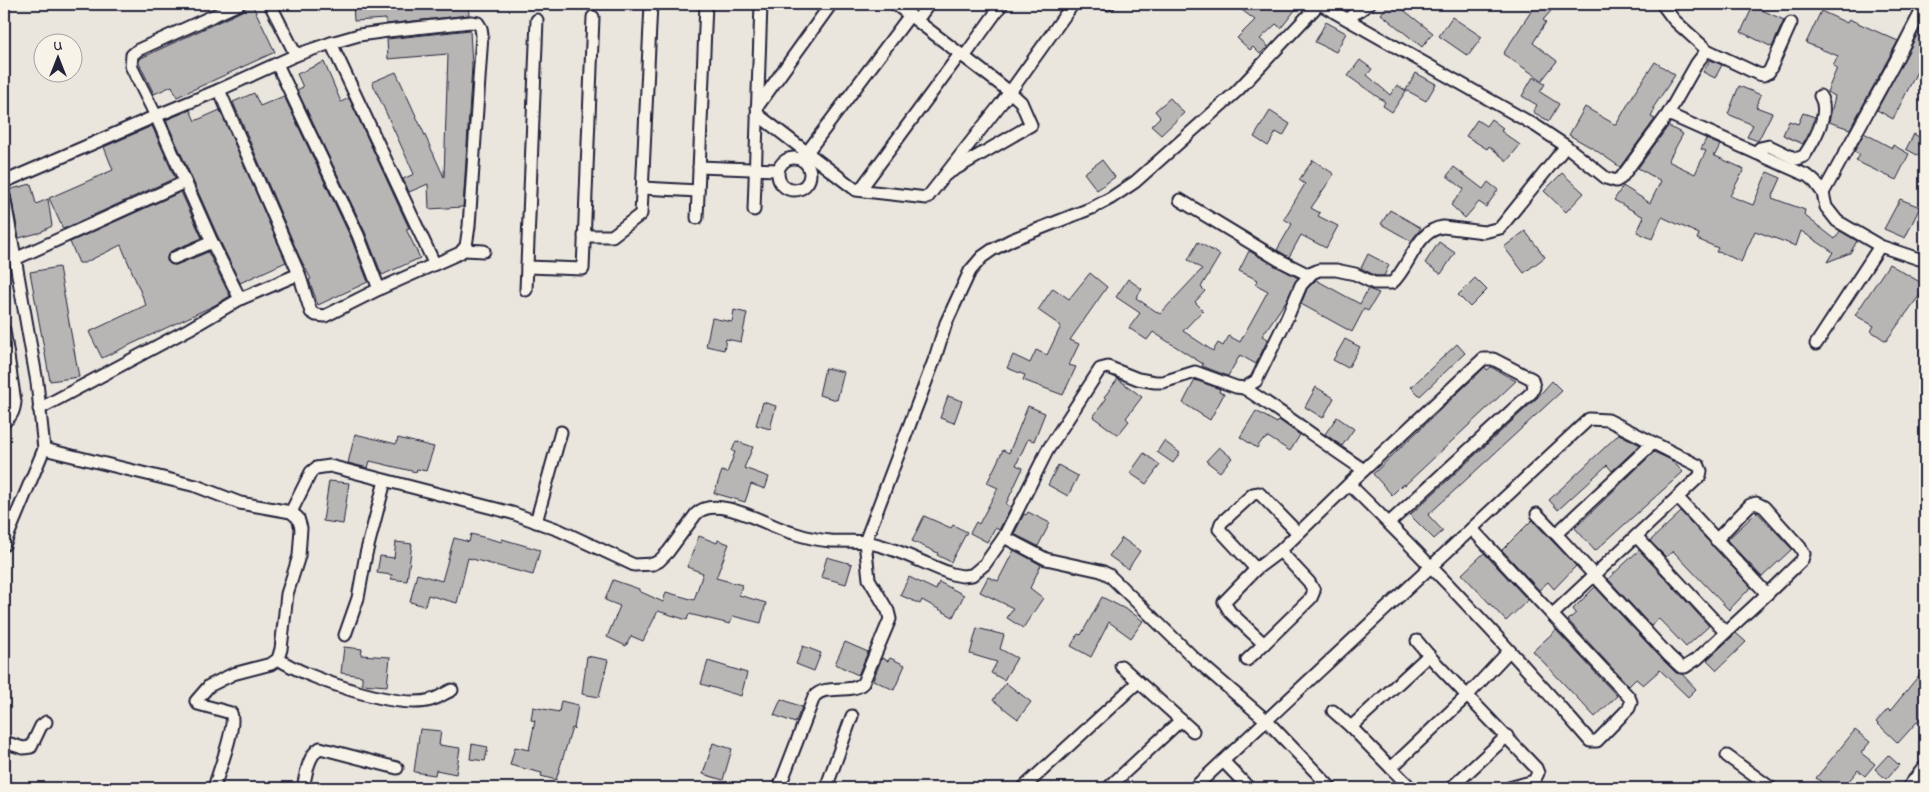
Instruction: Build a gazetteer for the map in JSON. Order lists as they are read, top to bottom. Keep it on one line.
{"north":"top"}
